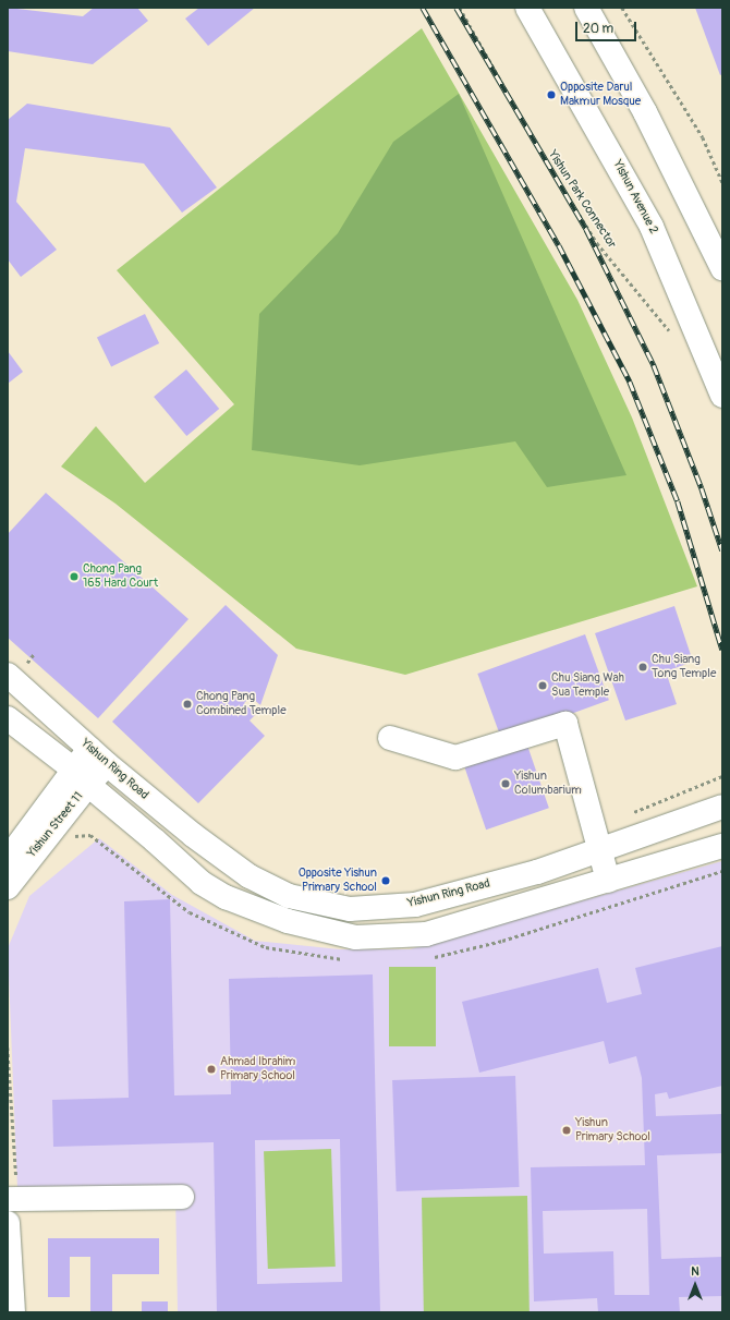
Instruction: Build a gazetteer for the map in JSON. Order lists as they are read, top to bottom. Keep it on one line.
{"streets":{"main road":["Yishun Avenue 2","Yishun Ring Road","Yishun Street 11"],"path":["Yishun Park Connector"]},"crossings":[["Yishun Ring Road","Yishun Street 11"]],"places":["Opposite Darul Makmur Mosque","Chong Pang 165 Hard Court","Chu Siang Tong Temple","Chu Siang Wah Sua Temple","Chong Pang Combined Temple","Yishun Columbarium","Opposite Yishun Primary School","Ahmad Ibrahim Primary School","Yishun Primary School"],"scale_bar":"20 m","north":"top"}
